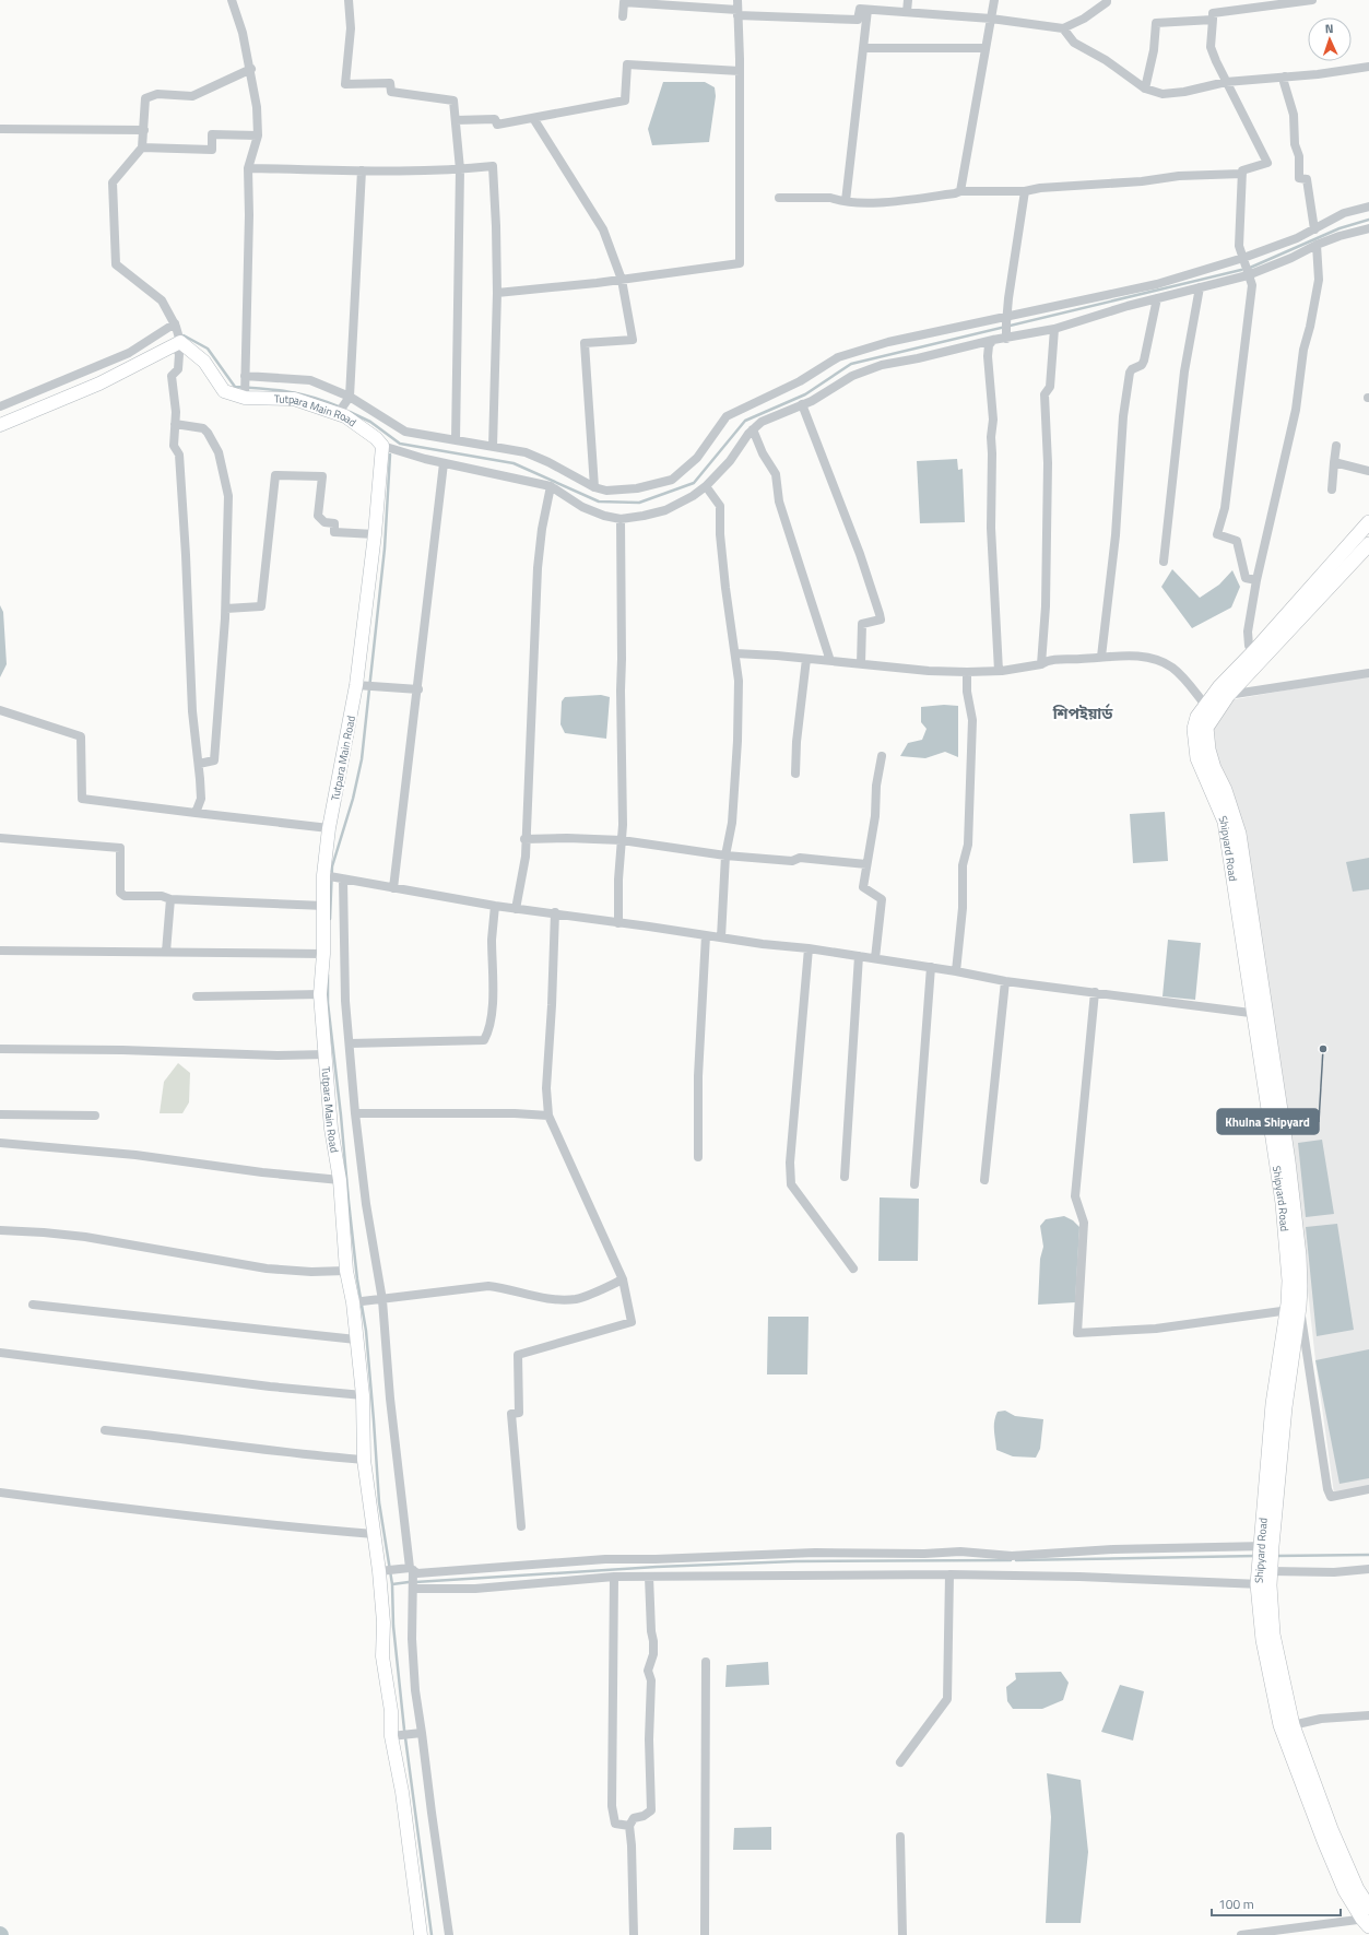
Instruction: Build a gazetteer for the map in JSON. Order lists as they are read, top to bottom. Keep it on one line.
{"streets":{"main road":["Shipyard Road"],"street":["Tutpara Main Road"]},"districts":["শিপইয়ার্ড"],"places":["Khulna Shipyard"],"scale_bar":"100 m","north":"top"}
